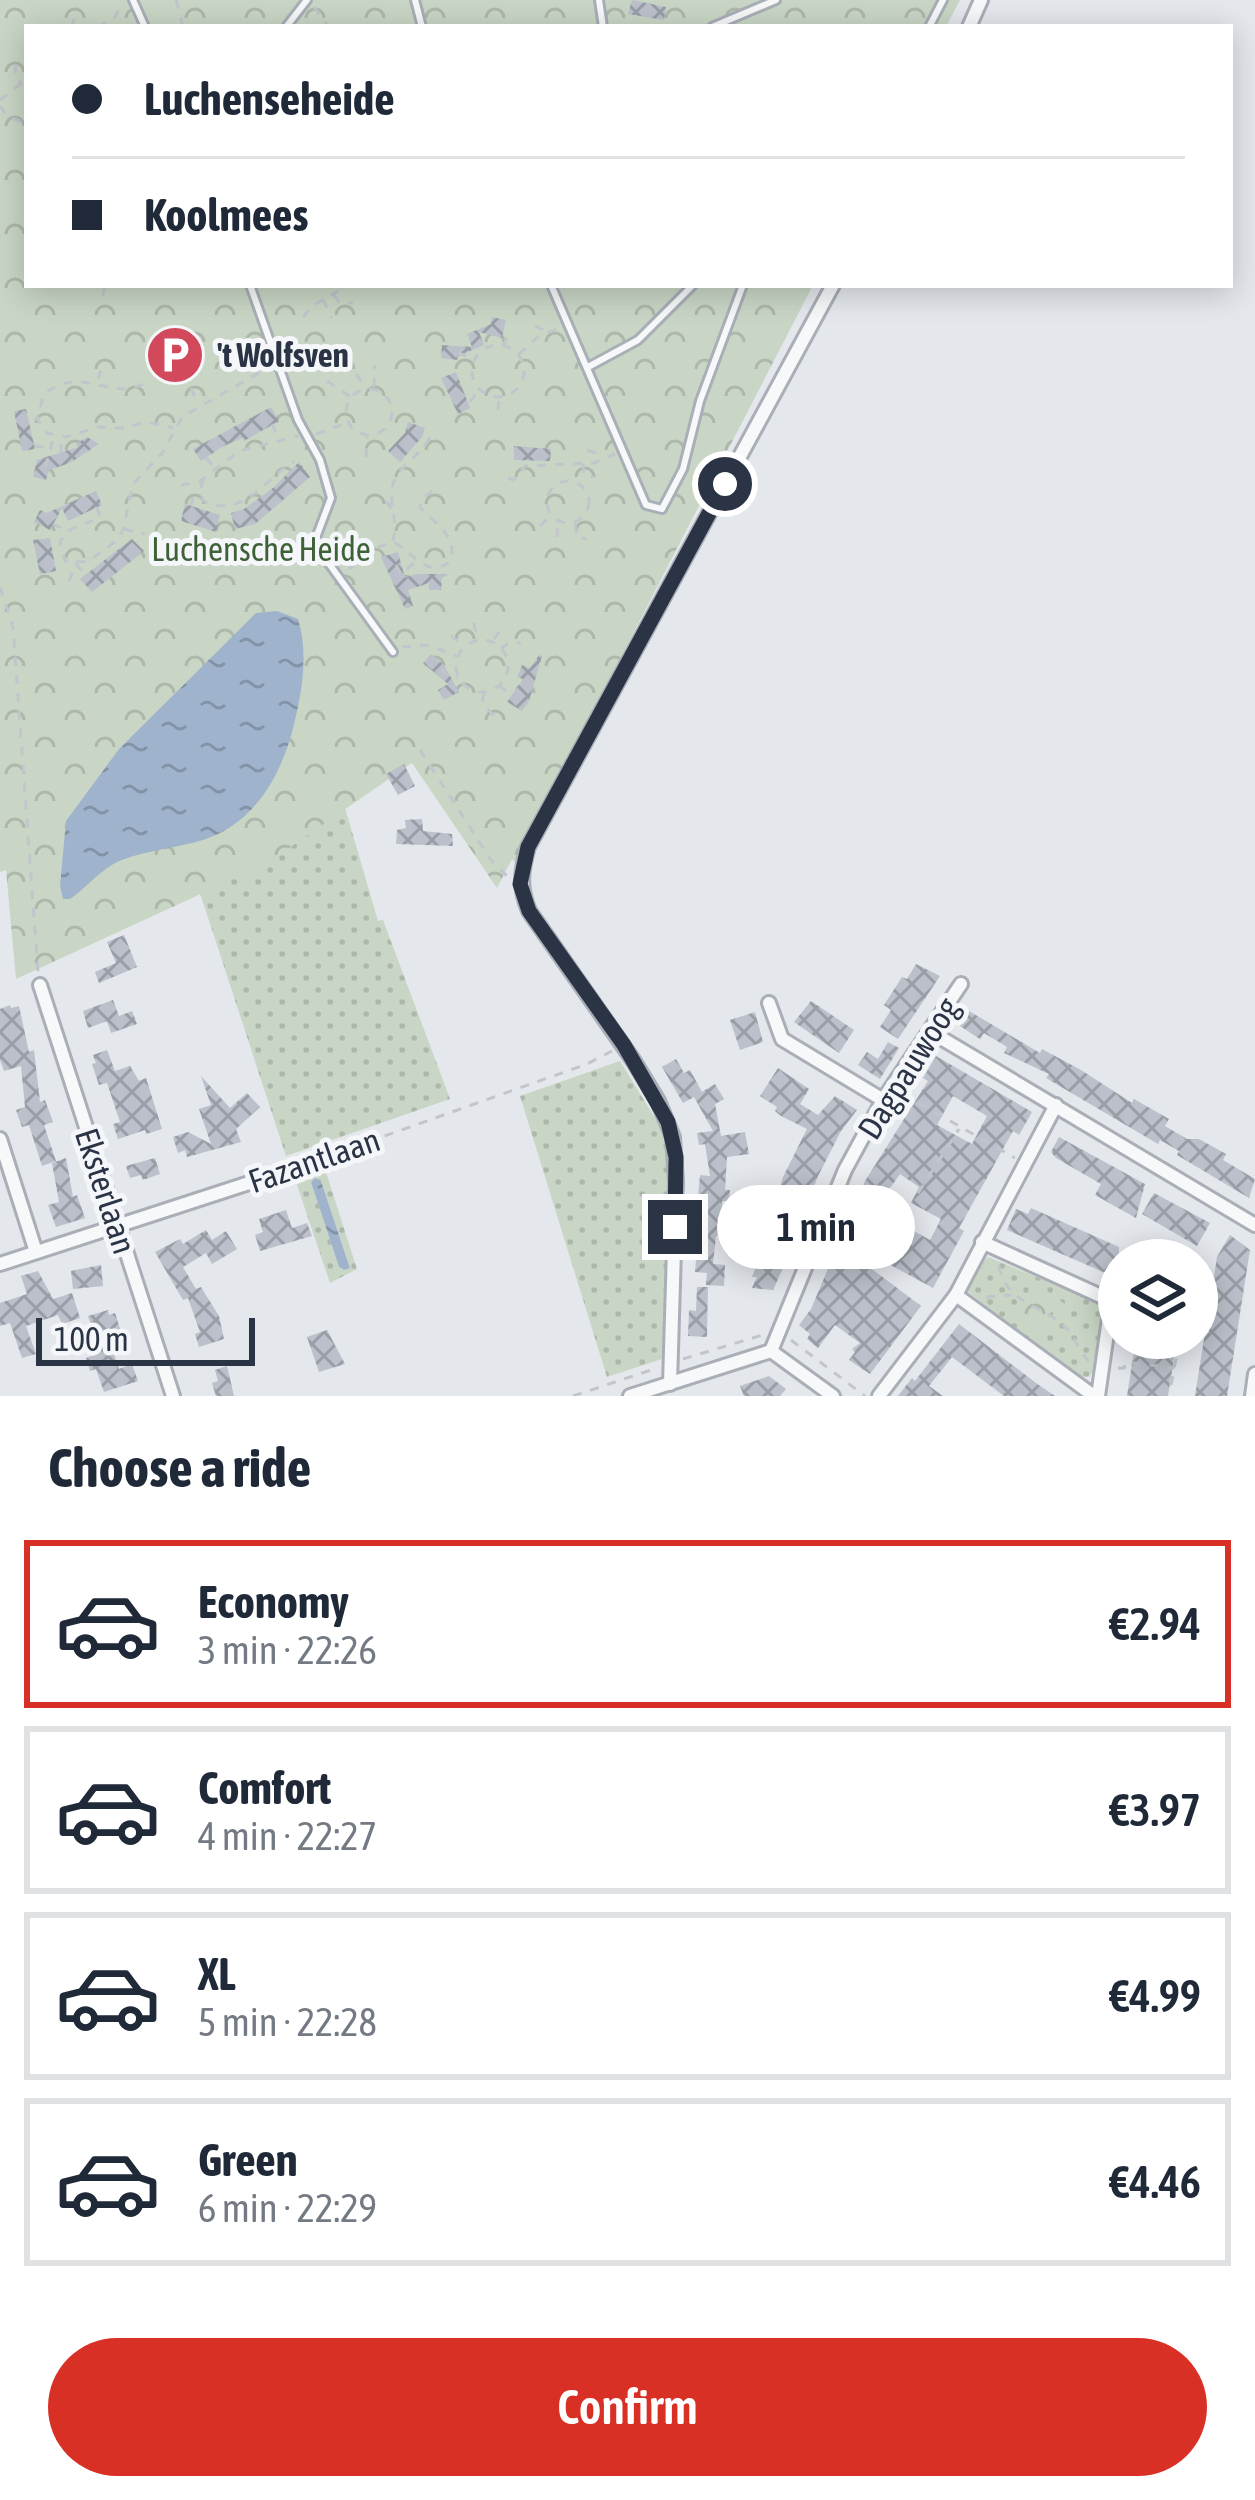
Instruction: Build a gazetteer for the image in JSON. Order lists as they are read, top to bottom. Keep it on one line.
{"streets":{"street":["Dagpauwoog","Fazantlaan","Eksterlaan"]},"crossings":[["Fazantlaan","Eksterlaan"]],"parks":["Luchensche Heide"],"places":{"parking":["'t Wolfsven"]},"scale_bar":"100 m","page":{"banner":["Luchenseheide","Koolmees"],"bubble":"1 min","scale":"100 m","heading":"Choose a ride","list":[{"name":"Economy","note":"3 min · 22:26","value":"€2.94"},{"name":"Comfort","note":"4 min · 22:27","value":"€3.97"},{"name":"XL","note":"5 min · 22:28","value":"€4.99"},{"name":"Green","note":"6 min · 22:29","value":"€4.46"}],"buttons":"Confirm"}}
